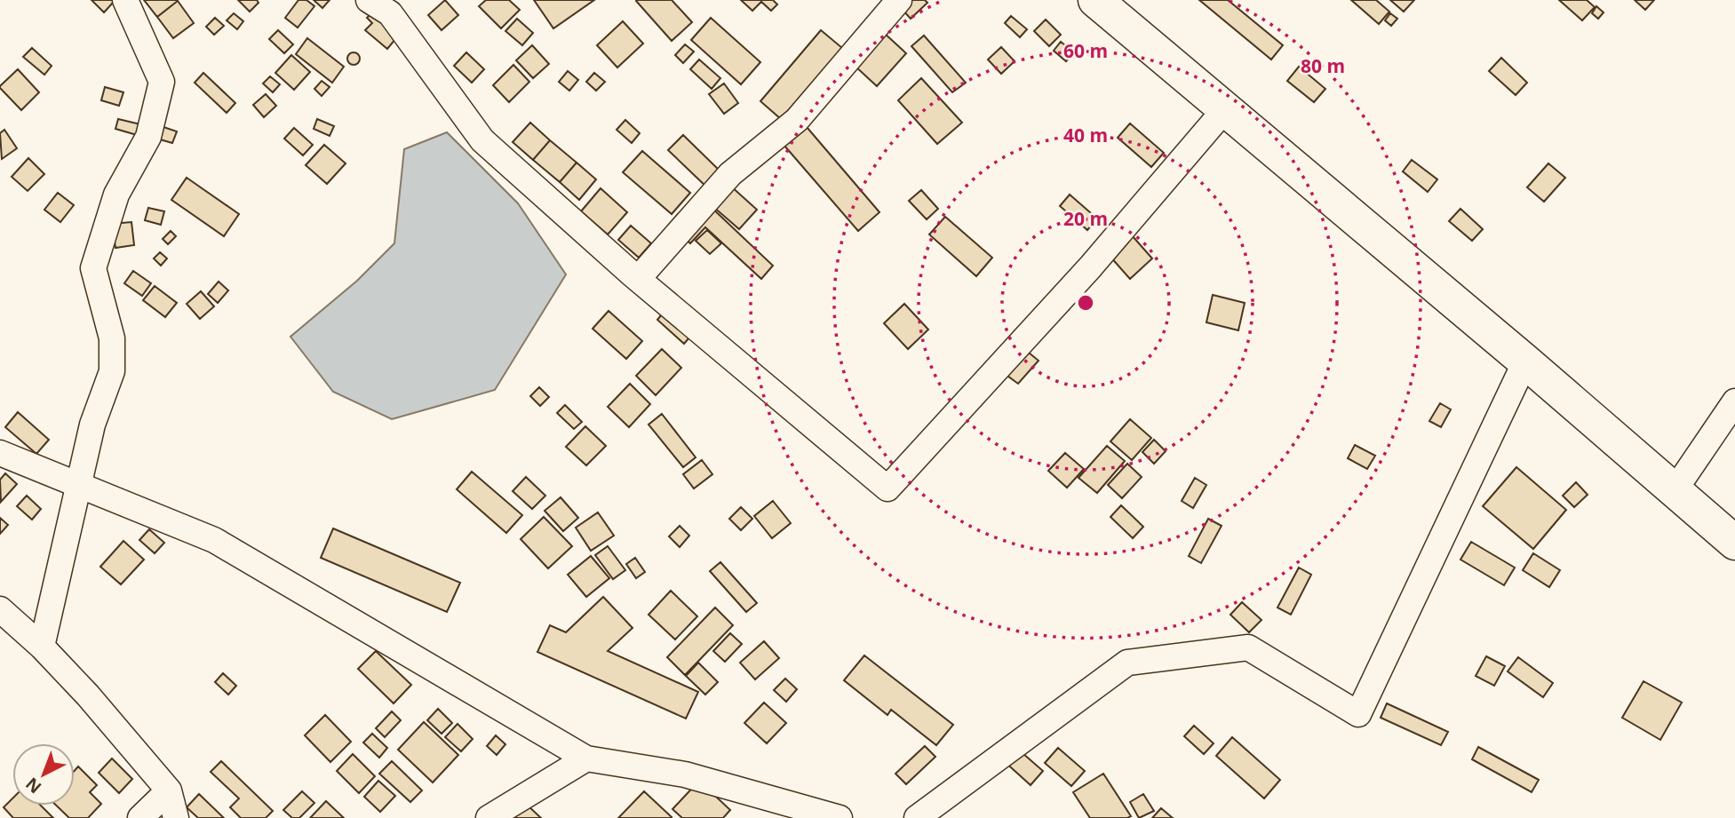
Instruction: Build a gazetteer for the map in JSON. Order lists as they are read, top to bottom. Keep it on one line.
{"north":"bottom left","rings":["60 m","80 m","40 m","20 m"]}
